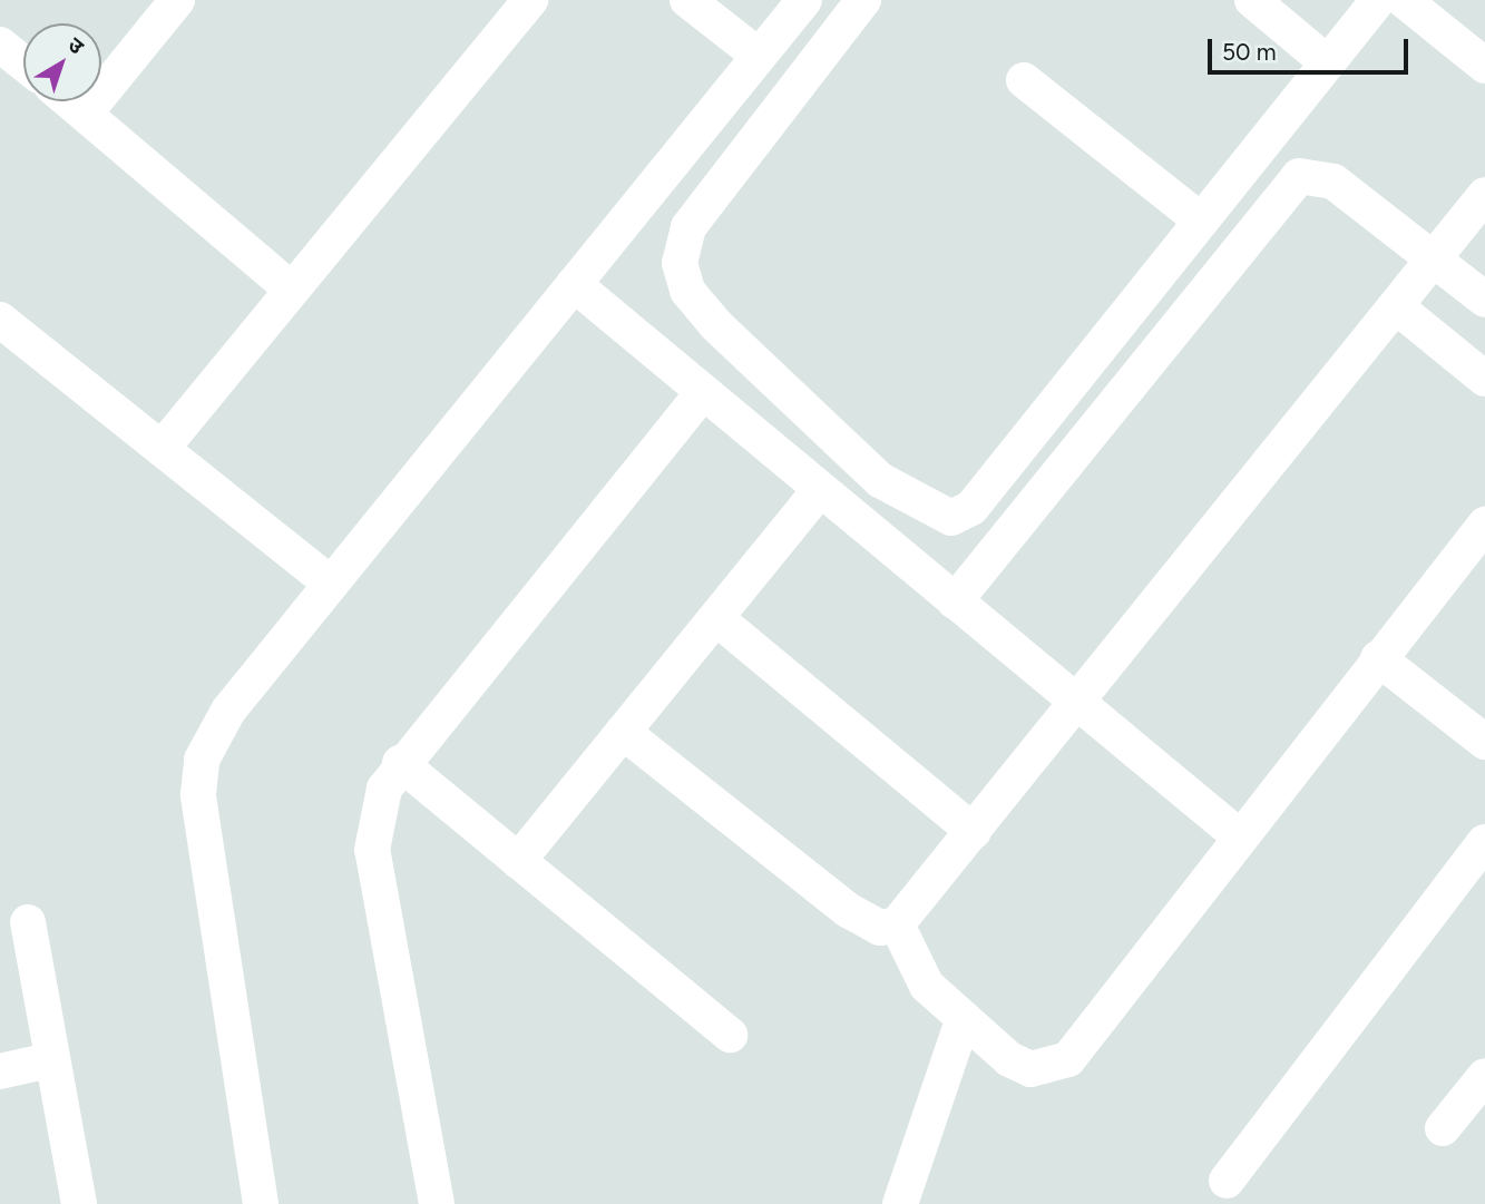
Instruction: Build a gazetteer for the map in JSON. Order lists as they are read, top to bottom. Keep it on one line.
{"scale_bar":"50 m","north":"top right"}
